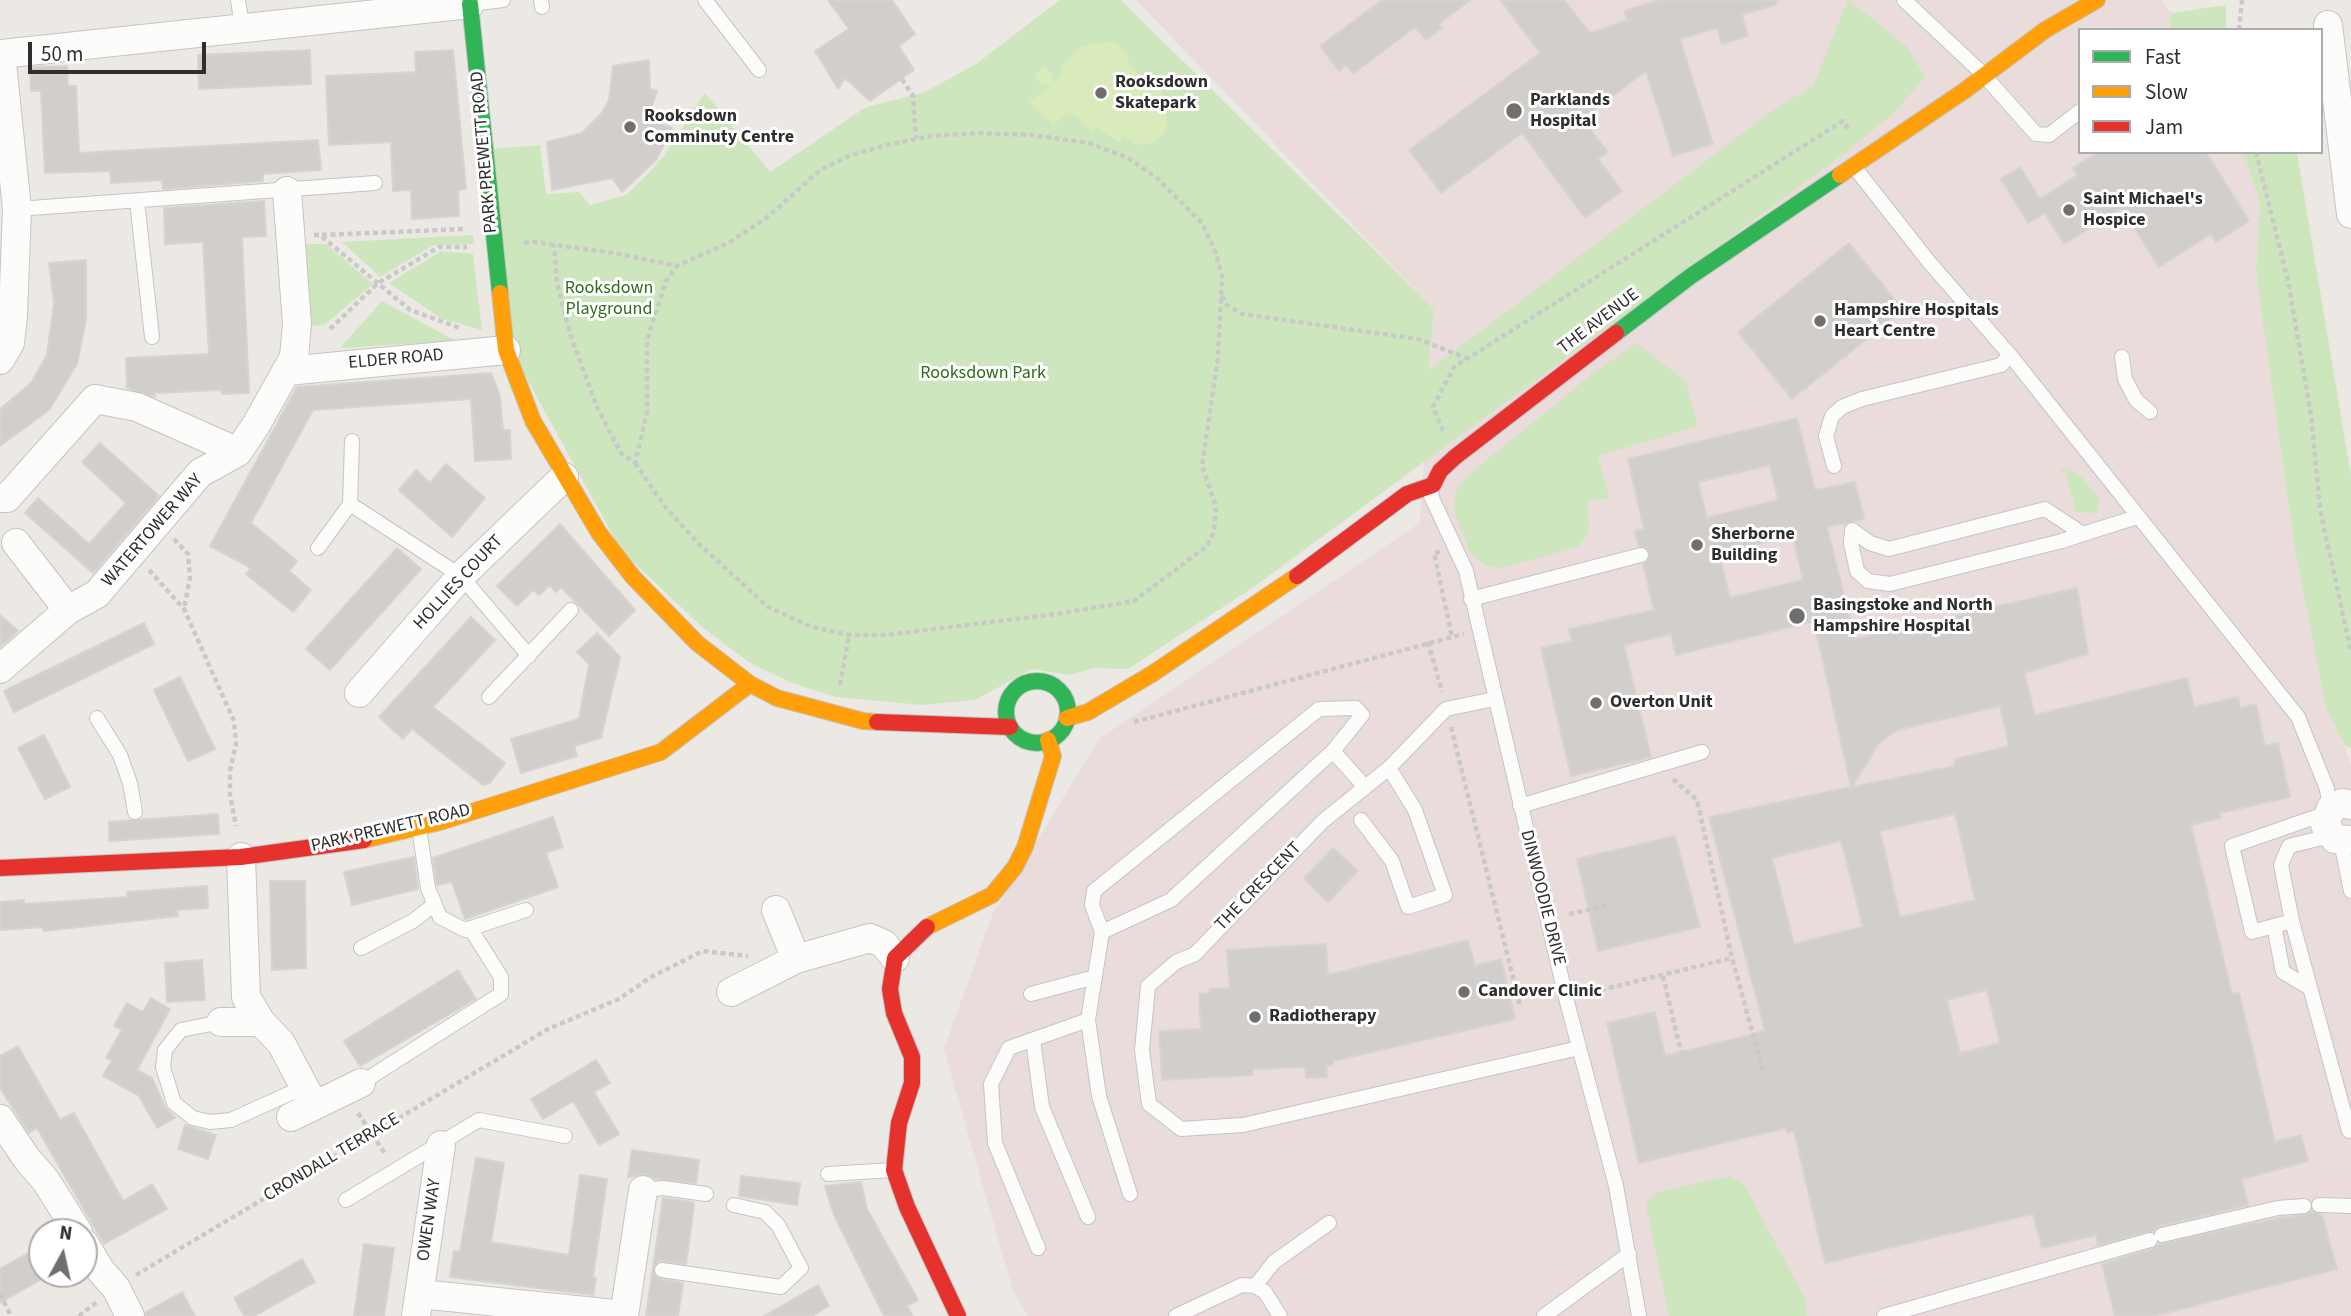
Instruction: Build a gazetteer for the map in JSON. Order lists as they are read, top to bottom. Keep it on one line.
{"streets":{"street":["PARK PREWETT ROAD","THE AVENUE","ELDER ROAD","WATERTOWER WAY","HOLLIES COURT","OWEN WAY"],"lane":["THE CRESCENT","DINWOODIE DRIVE"],"path":["CRONDALL TERRACE"]},"crossings":[["PARK PREWETT ROAD","THE AVENUE"],["PARK PREWETT ROAD","ELDER ROAD"],["PARK PREWETT ROAD","HOLLIES COURT"],["THE AVENUE","DINWOODIE DRIVE"],["THE CRESCENT","DINWOODIE DRIVE"]],"parks":["Rooksdown Playground","Rooksdown Park"],"places":["Rooksdown Skatepark","Parklands Hospital","Rooksdown Comminuty Centre","Saint Michael's Hospice","Hampshire Hospitals Heart Centre","Sherborne Building","Basingstoke and North Hampshire Hospital","Overton Unit","Candover Clinic","Radiotherapy"],"legend":["Fast","Slow","Jam"],"scale_bar":"50 m","north":"top"}
